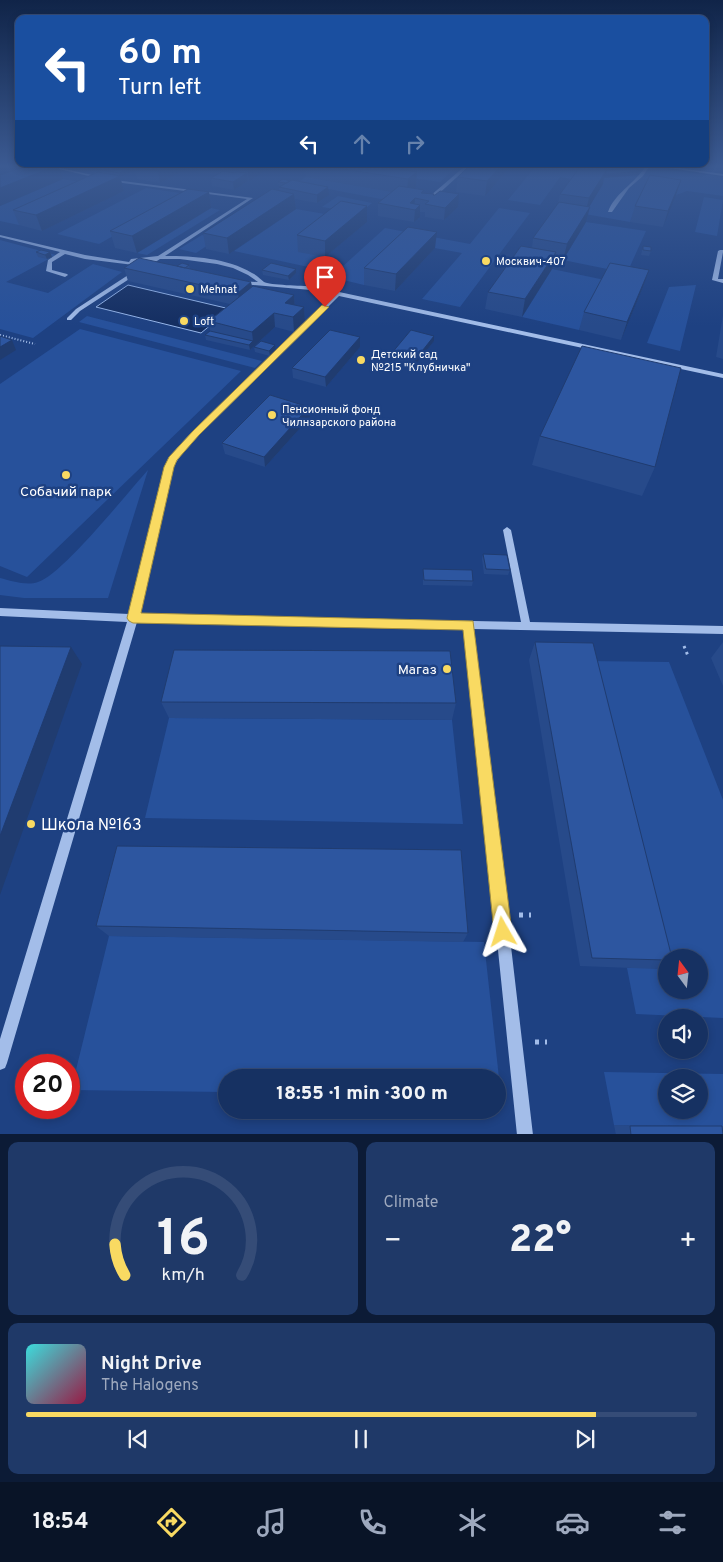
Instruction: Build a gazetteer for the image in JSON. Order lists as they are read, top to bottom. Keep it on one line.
{"places":["Москвич-407","Mehnat","Loft","Детский сад №215 \"Клубничка\"","Пенсионный фонд Чилнзарского района","Собачий парк","Магаз","Школа №163"],"north":"top","page":{"turn":["60 m","Turn left"],"limit":"20","trip":"18:55 · 1 min · 300 m","tile":"Climate","heat":["−","22°","+"],"song":["Night Drive","The Halogens"],"tabs":"18:54","gauge":["16","km/h"]}}
